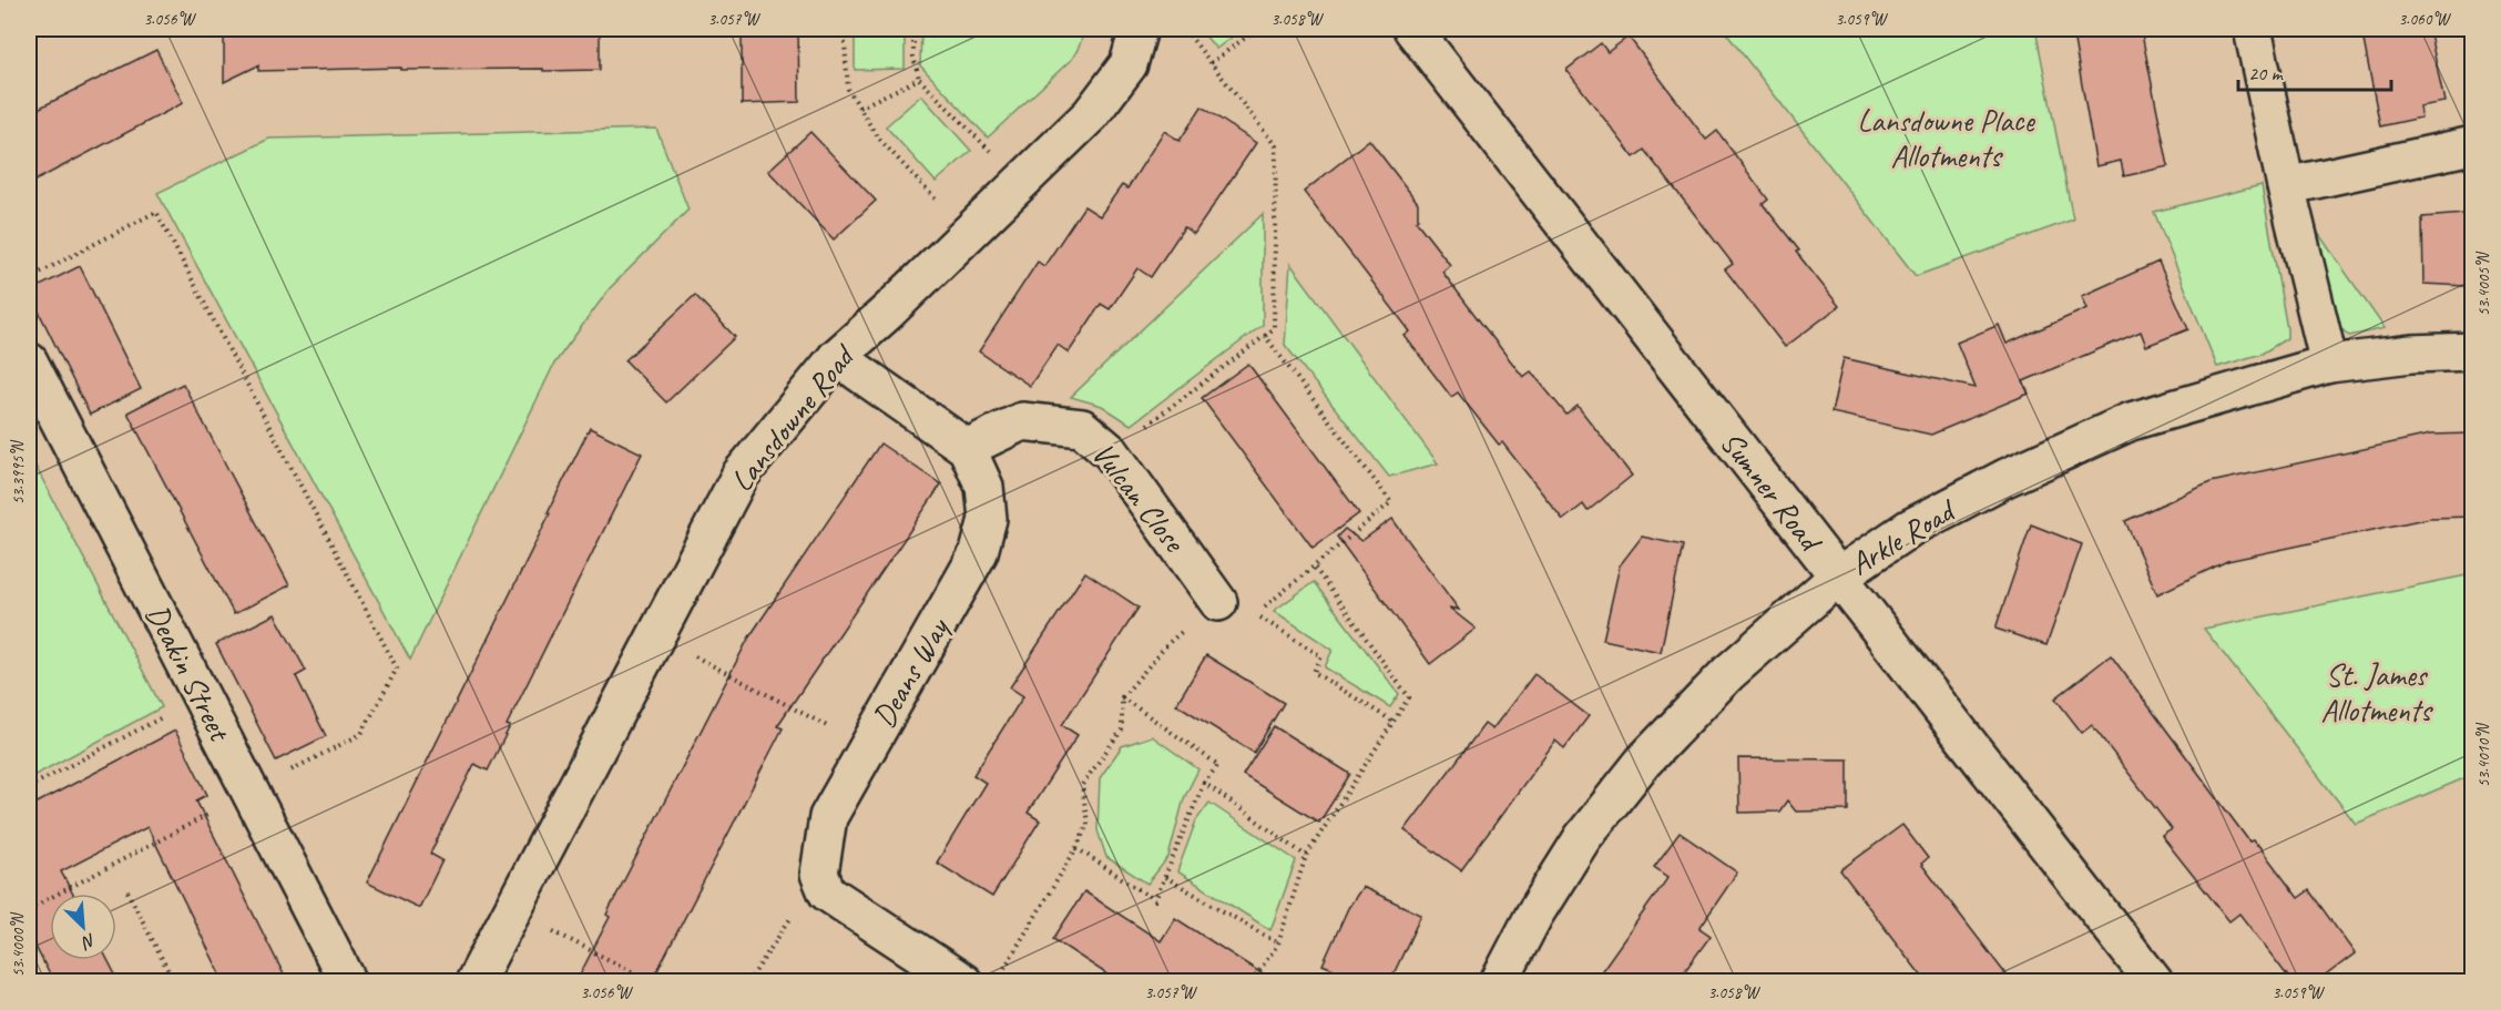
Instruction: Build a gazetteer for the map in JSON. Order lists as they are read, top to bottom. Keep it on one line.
{"streets":{"street":["Lansdowne Road","Sumner Road","Vulcan Close","Arkle Road","Deakin Street","Deans Way"]},"crossings":[["Sumner Road","Arkle Road"],["Vulcan Close","Deans Way"]],"parks":["Lansdowne Place Allotments","St. James Allotments"],"scale_bar":"20 m","north":"bottom right","coordinates":["3.056°W","3.057°W","3.058°W","3.059°W","3.060°W","53.4005°N","53.3995°N","53.4010°N","53.4000°N"]}
